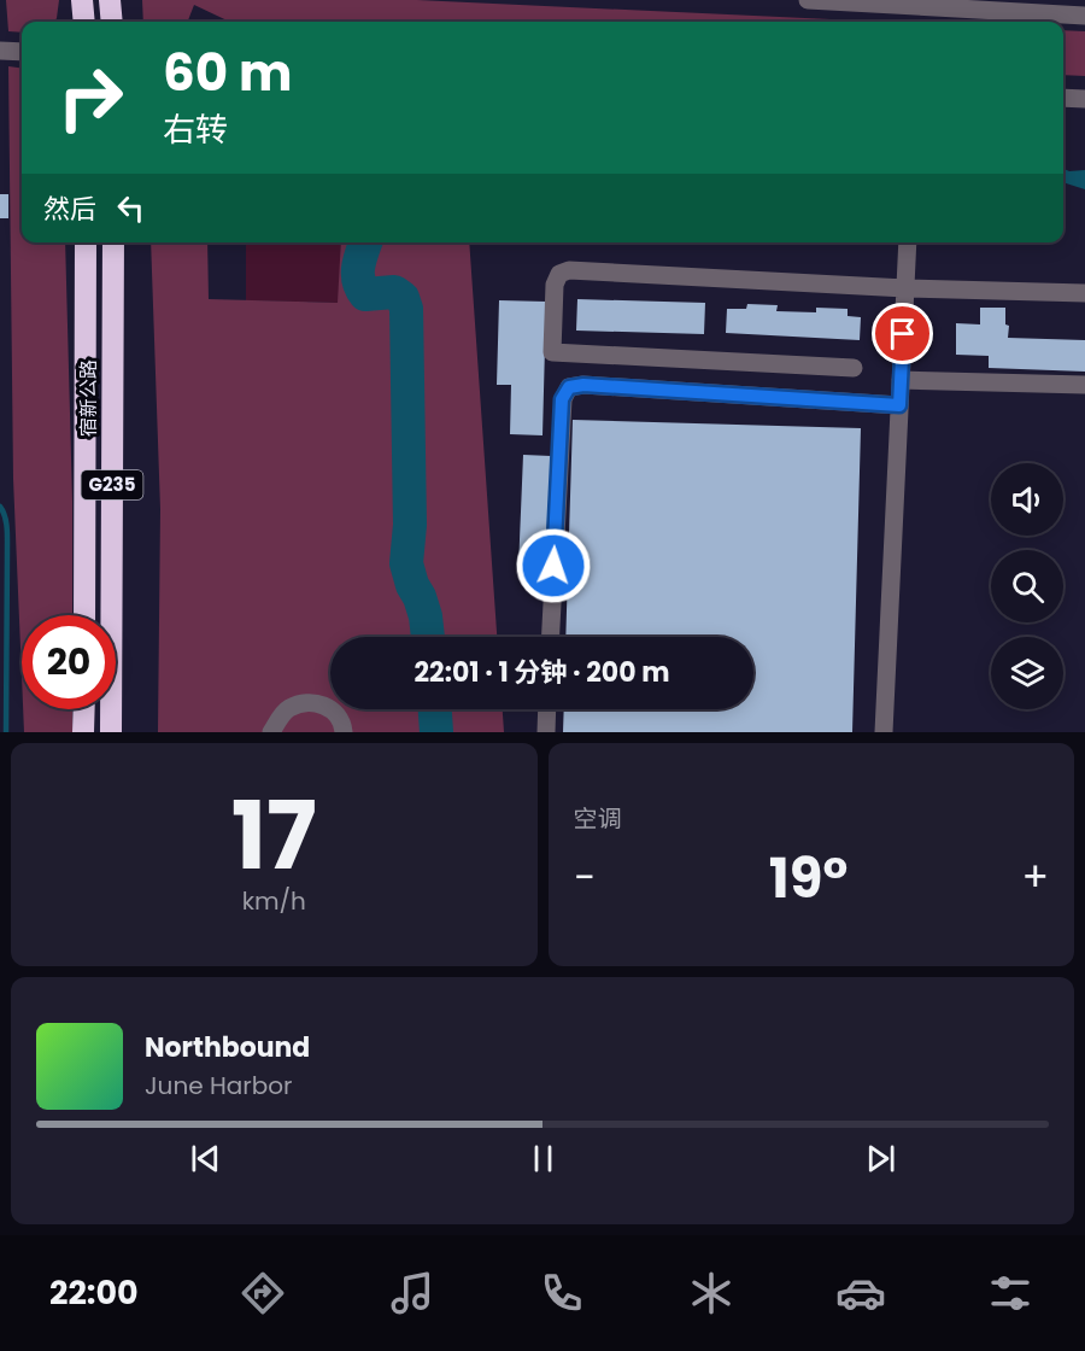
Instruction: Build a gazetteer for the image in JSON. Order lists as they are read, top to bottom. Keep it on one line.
{"streets":{"highway":["宿新公路","G235"]},"page":{"turn":["60 m","右转"],"then":"然后","limit":"20","trip":"22:01 · 1 分钟 · 200 m","tile":[["17","km/h"],"空调"],"heat":["−","19°","+"],"song":["Northbound","June Harbor"],"tabs":"22:00"}}
